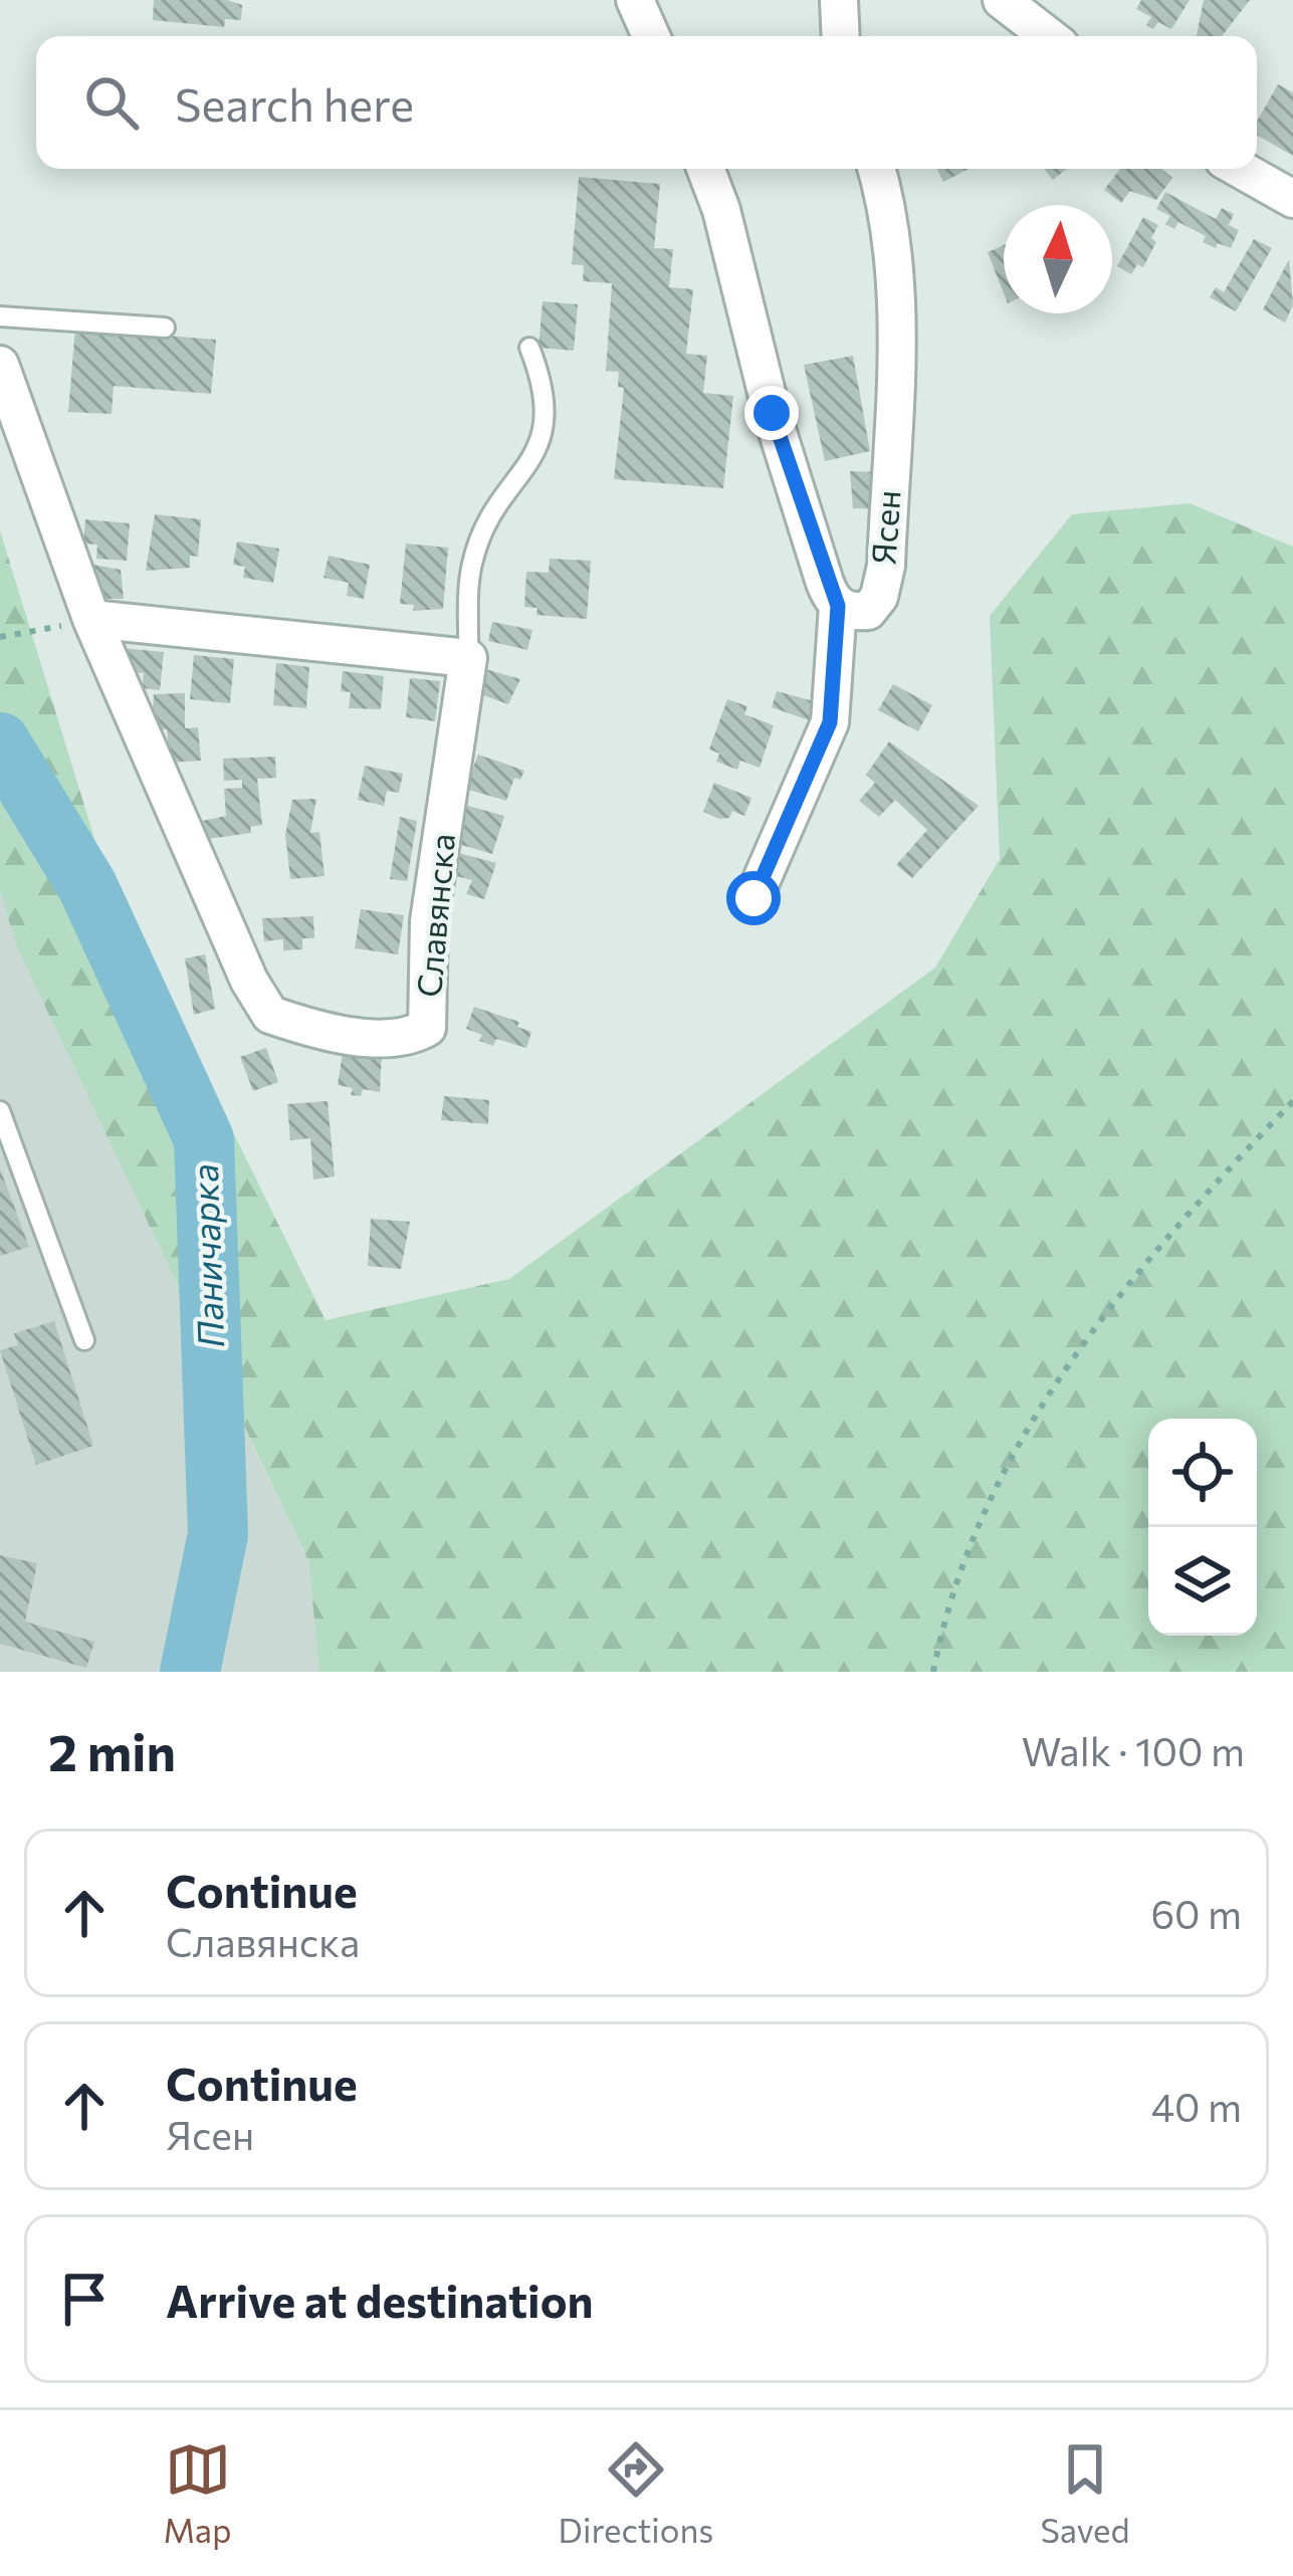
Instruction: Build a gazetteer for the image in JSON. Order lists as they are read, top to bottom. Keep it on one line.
{"streets":{"street":["Ясен","Славянска"]},"water":["Паничарка"],"north":"top","page":{"search":"Search here","heading":["2 min","Walk · 100 m"],"list":[["Continue","Славянска","60 m"],["Continue","Ясен","40 m"],"Arrive at destination"],"nav":["Map","Directions","Saved"]}}
